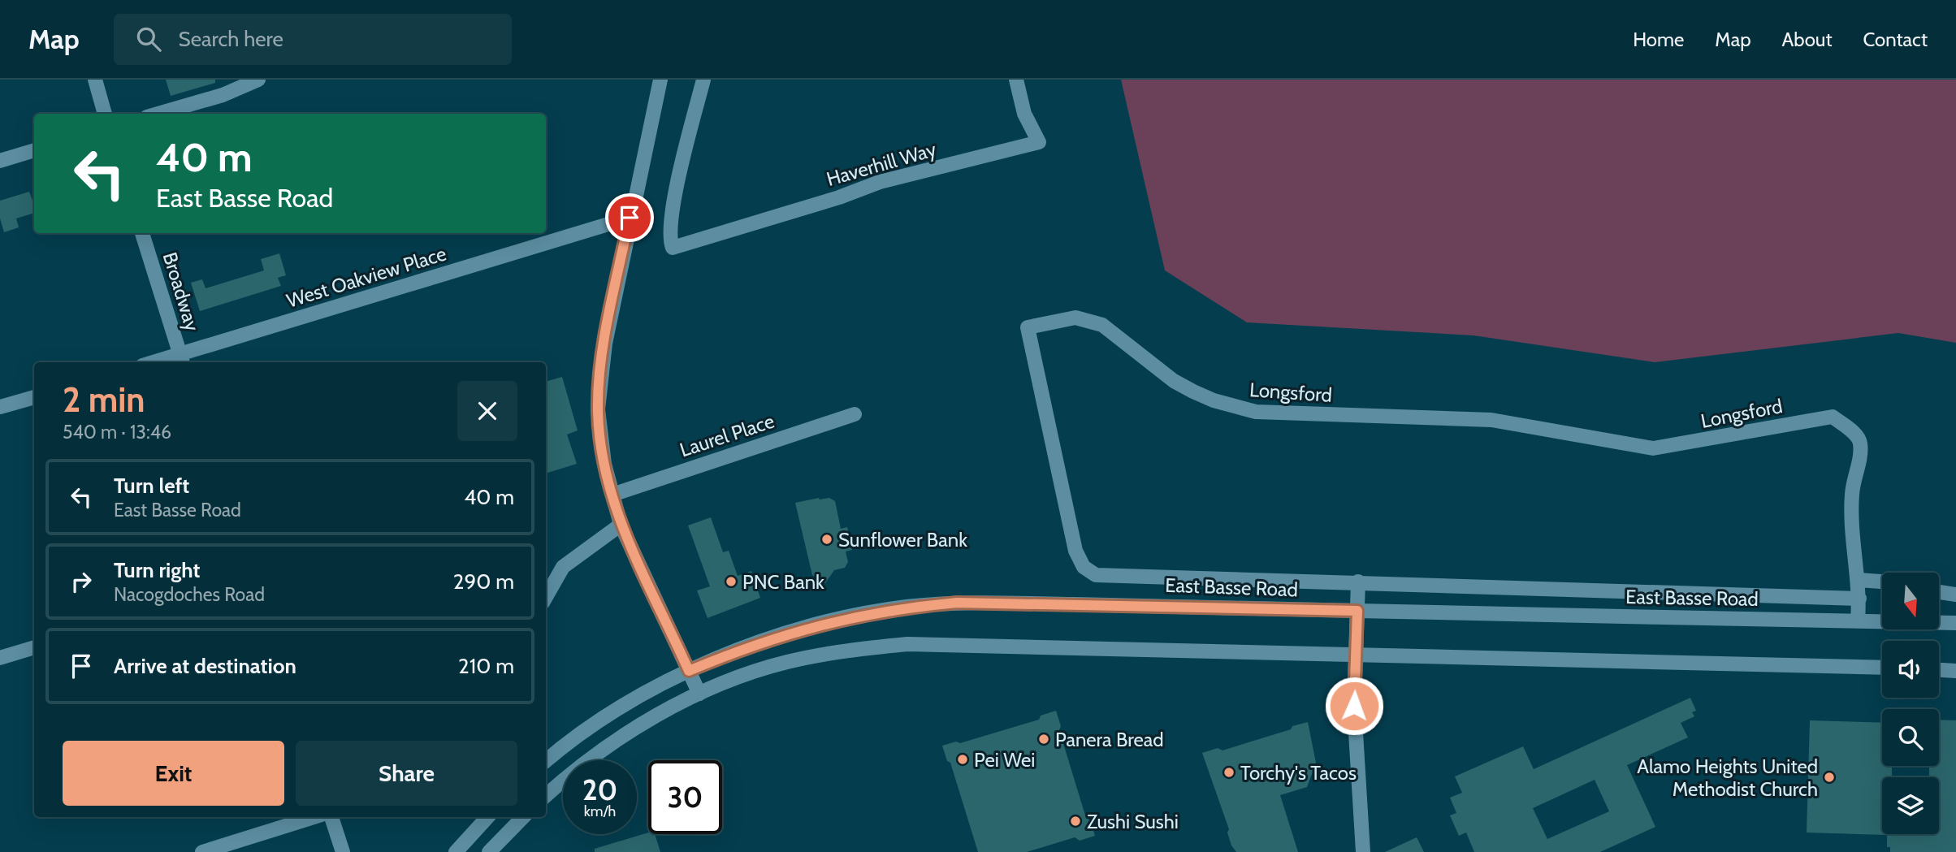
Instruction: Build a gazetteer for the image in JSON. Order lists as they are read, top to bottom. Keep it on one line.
{"streets":{"street":["Haverhill Way","West Oakview Place","Broadway","Longsford","Laurel Place","East Basse Road"]},"crossings":[["West Oakview Place","Broadway"],["Longsford","East Basse Road"]],"places":["Sunflower Bank","PNC Bank","Panera Bread","Pei Wei","Torchy's Tacos","Alamo Heights United Methodist Church","Zushi Sushi"],"north":"bottom","page":{"header":"Map","search":"Search here","nav":["Home","Map","About","Contact"],"turn":["40 m","East Basse Road"],"heading":["2 min","540 m · 13:46"],"list":[{"name":"Turn left","note":"East Basse Road","value":"40 m"},{"name":"Turn right","note":"Nacogdoches Road","value":"290 m"},{"name":"Arrive at destination","value":"210 m"}],"buttons":["Exit","Share"],"speed":"20 km/h","limit":"30"}}
